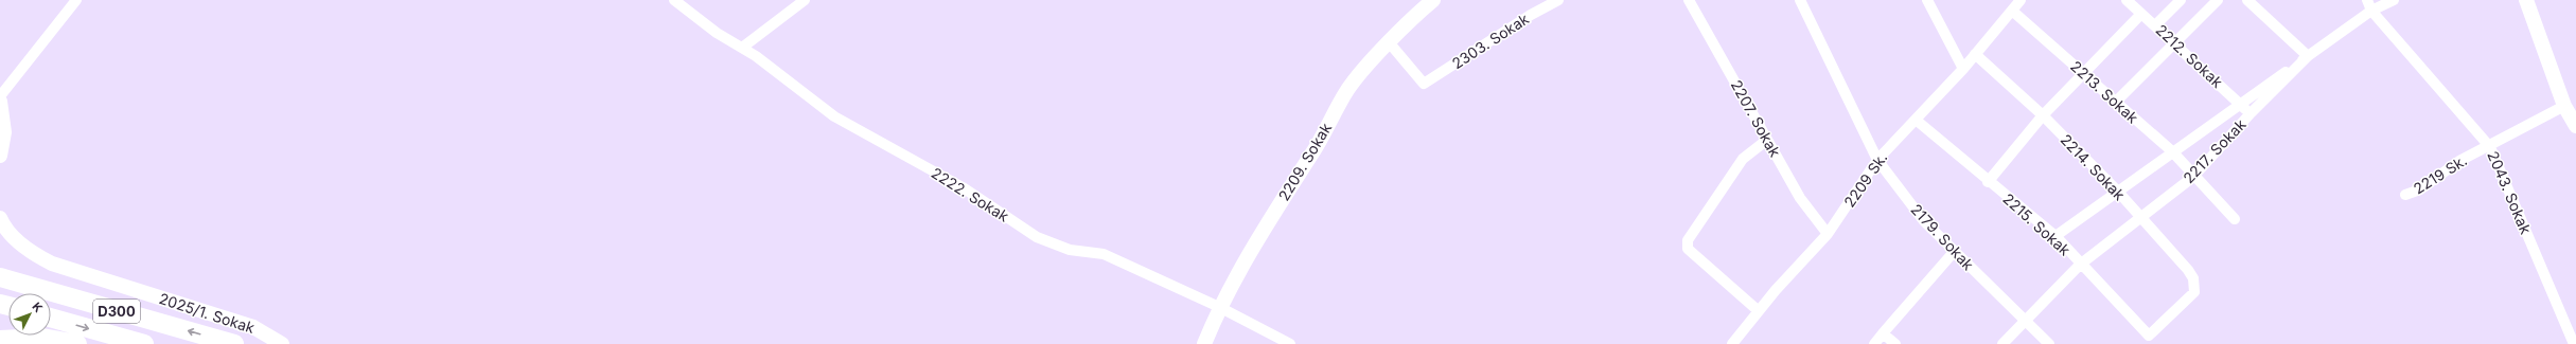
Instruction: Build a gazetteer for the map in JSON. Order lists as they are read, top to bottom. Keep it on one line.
{"streets":{"highway":["D300"],"street":["2303. Sokak","2212. Sokak","2213. Sokak","2207. Sokak","2217. Sokak","2209. Sokak","2214. Sokak","2219 Sk.","2209 Sk.","2043. Sokak","2222. Sokak","2215. Sokak","2179. Sokak","2025/1. Sokak"]},"crossings":[["2303. Sokak","2209. Sokak"],["2212. Sokak","2217. Sokak"],["2213. Sokak","2217. Sokak"],["2213. Sokak","2209 Sk."],["2207. Sokak","2209 Sk."],["2217. Sokak","2214. Sokak"],["2217. Sokak","2043. Sokak"],["2217. Sokak","2215. Sokak"],["2217. Sokak","2179. Sokak"],["2209. Sokak","2222. Sokak"],["2214. Sokak","2209 Sk."],["2214. Sokak","2215. Sokak"],["2219 Sk.","2043. Sokak"],["2209 Sk.","2215. Sokak"],["2209 Sk.","2179. Sokak"]],"north":"top right"}
